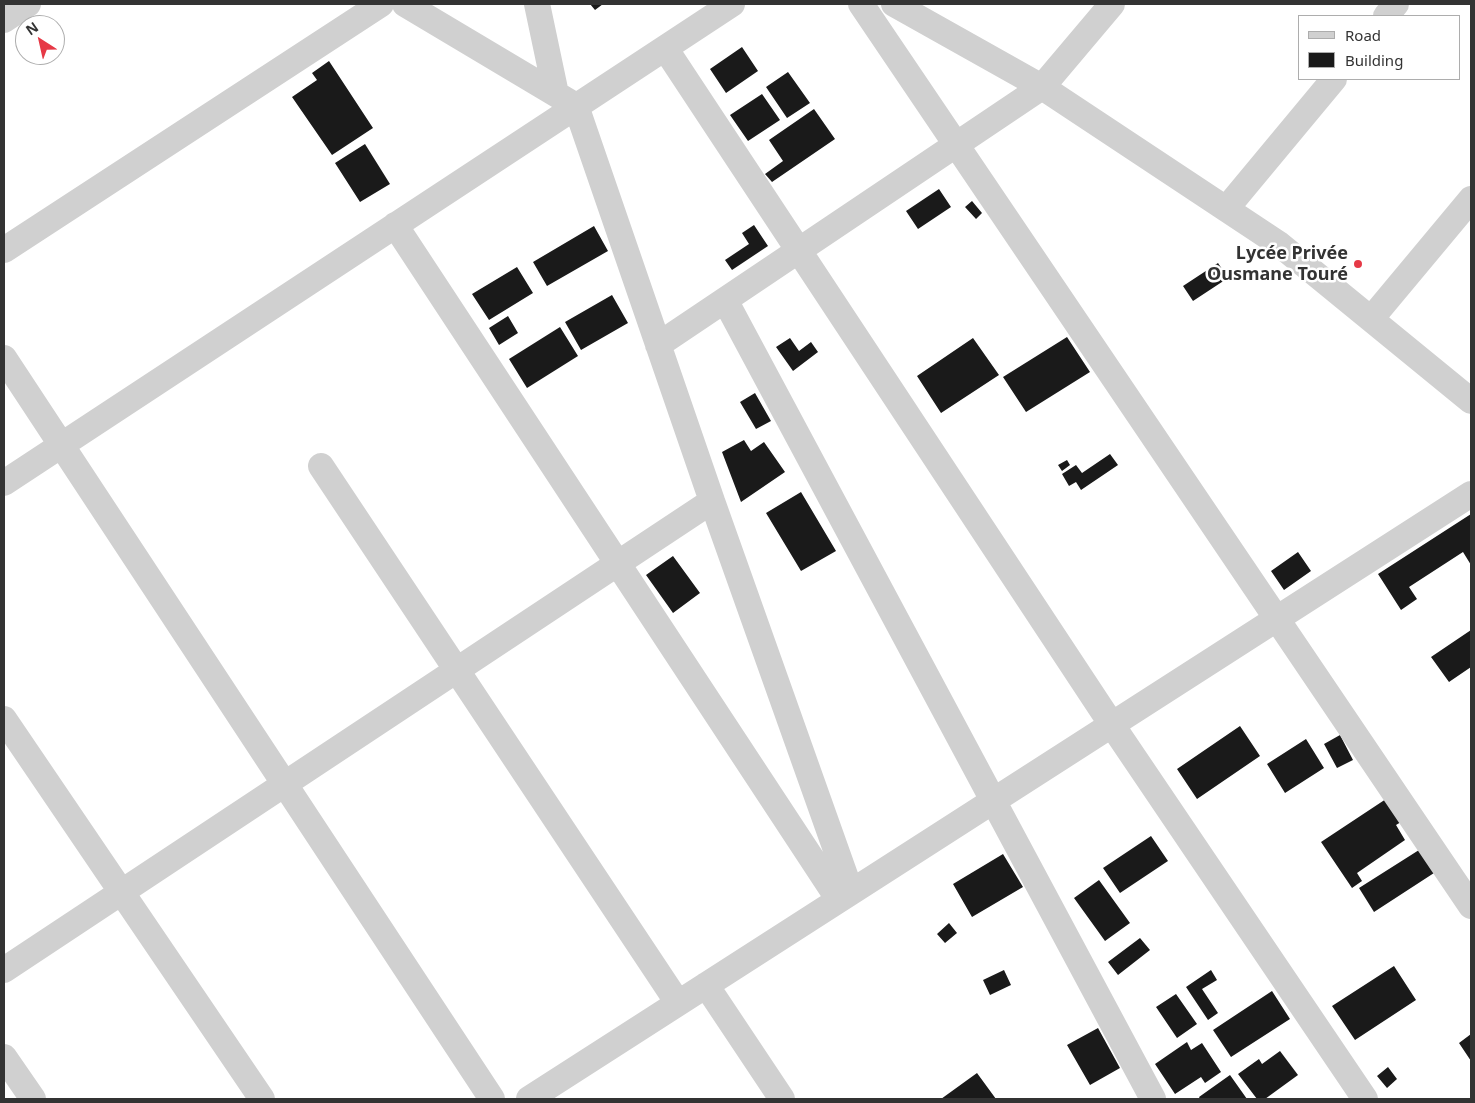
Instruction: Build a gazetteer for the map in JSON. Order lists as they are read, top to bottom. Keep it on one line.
{"places":["Lycée Privée Ousmane Touré"],"legend":["Road","Building"],"north":"top left"}
